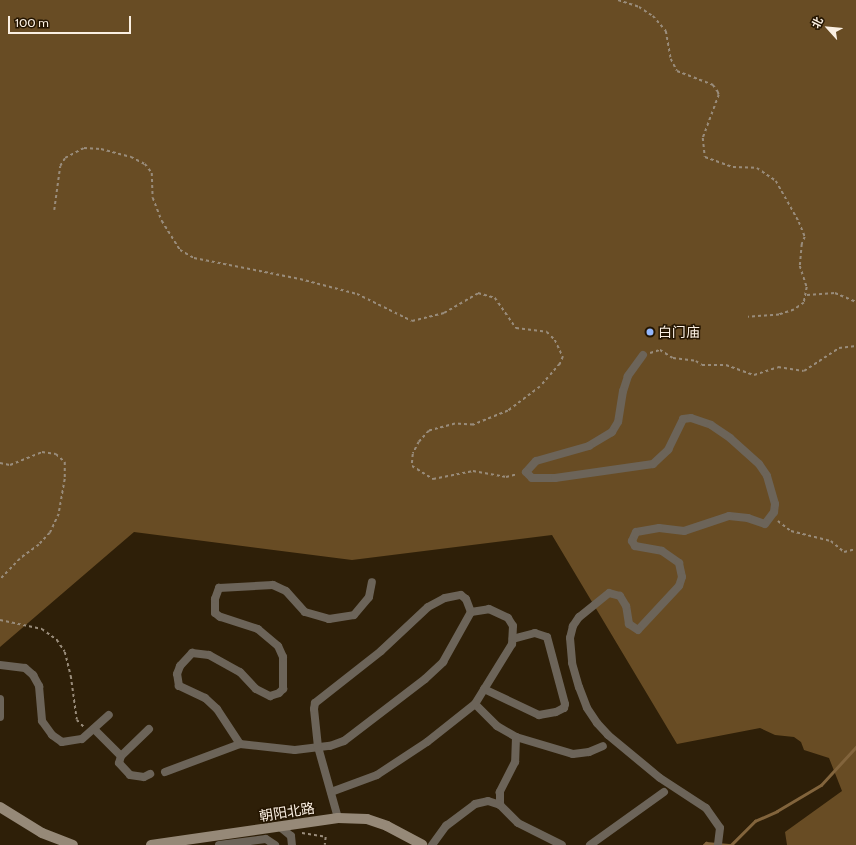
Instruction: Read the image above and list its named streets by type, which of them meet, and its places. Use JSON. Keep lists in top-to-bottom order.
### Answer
{
  "streets": {
    "main road": ["朝阳北路"]
  },
  "places": ["白门庙"],
  "scale_bar": "100 m",
  "north": "top left"
}
